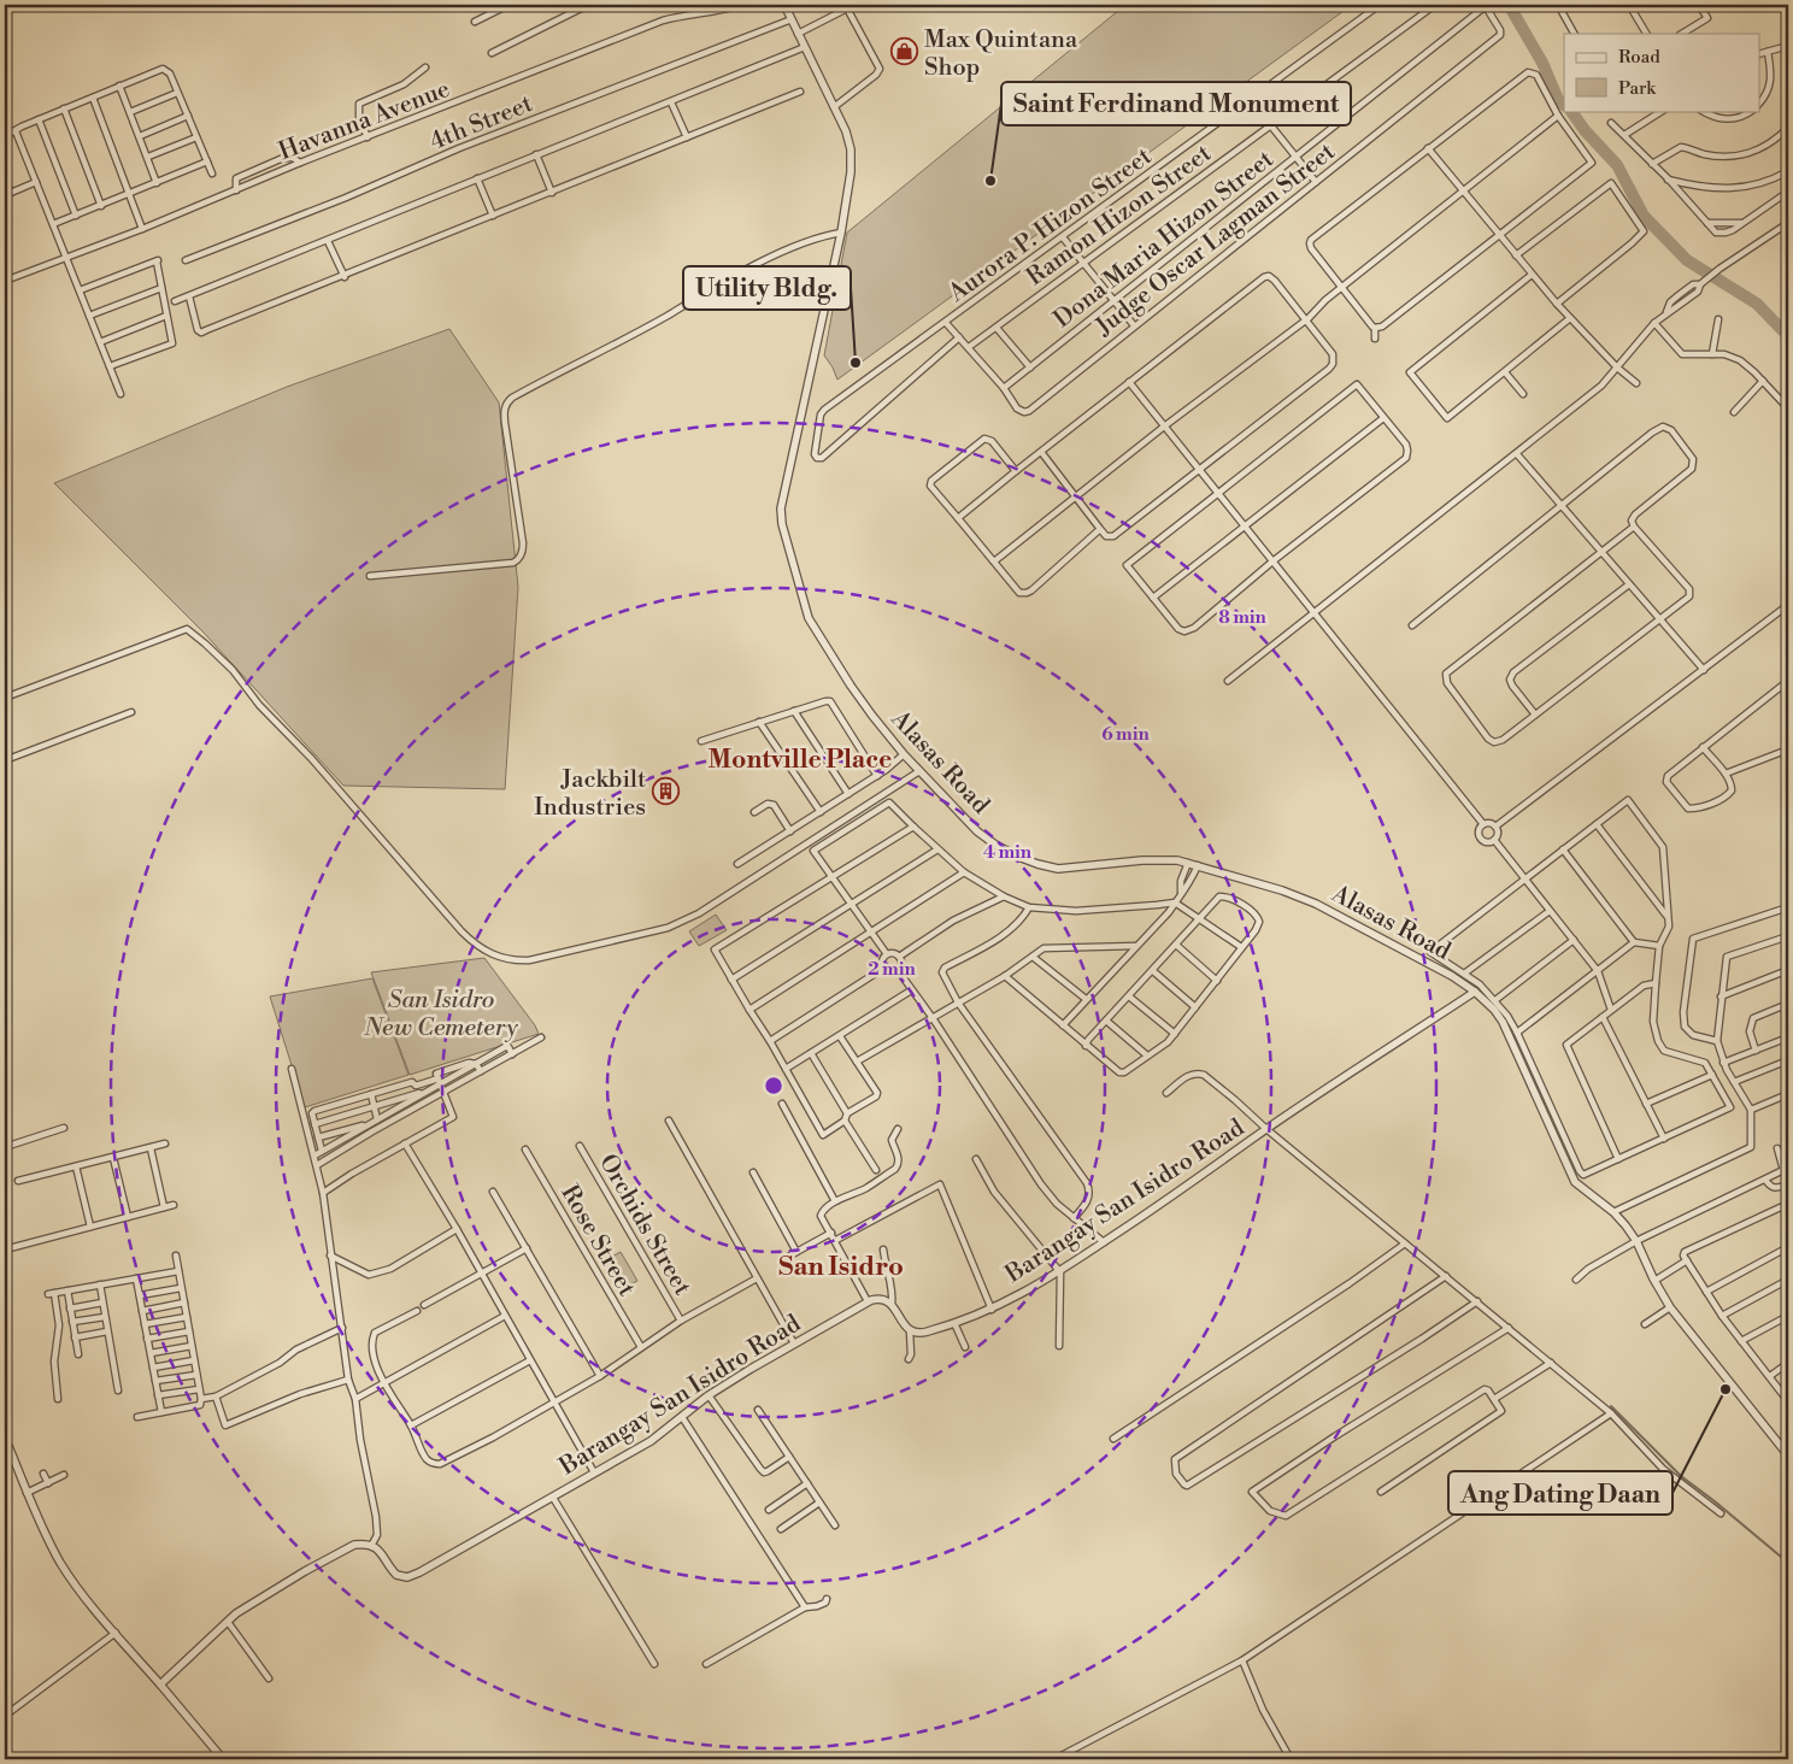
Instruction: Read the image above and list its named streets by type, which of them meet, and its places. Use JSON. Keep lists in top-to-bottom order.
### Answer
{
  "streets": {
    "street": [
      "Havanna Avenue",
      "4th Street",
      "Ramon Hizon Street",
      "Aurora P. Hizon Street",
      "Dona Maria Hizon Street",
      "Judge Oscar Lagman Street",
      "Alasas Road",
      "Barangay San Isidro Road",
      "Orchids Street",
      "Rose Street"
    ]
  },
  "crossings": [
    ["4th Street", "Alasas Road"],
    ["Dona Maria Hizon Street", "Judge Oscar Lagman Street"],
    ["Alasas Road", "Barangay San Isidro Road"]
  ],
  "districts": ["Montville Place", "San Isidro"],
  "parks": ["San Isidro New Cemetery"],
  "places": {
    "shop": ["Max Quintana Shop"],
    "other": ["Saint Ferdinand Monument", "Utility Bldg.", "Ang Dating Daan"],
    "building": ["Jackbilt Industries"]
  },
  "legend": ["Road", "Park"],
  "rings": [
    "8 min",
    "6 min",
    "4 min",
    "2 min"
  ]
}
